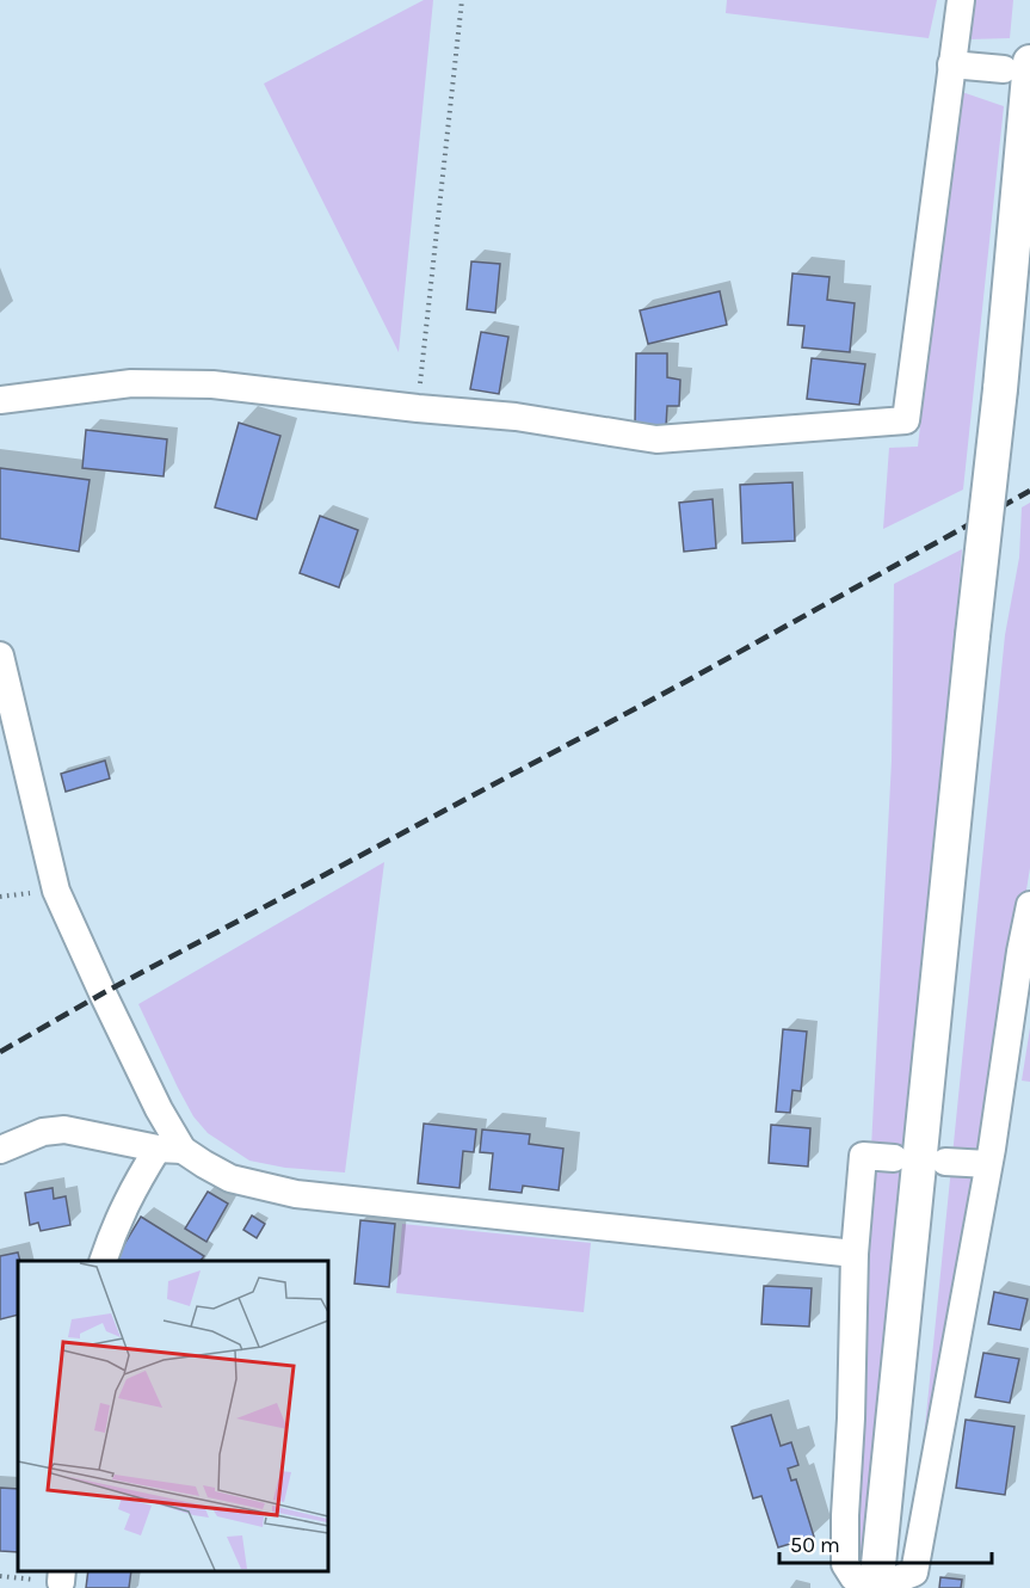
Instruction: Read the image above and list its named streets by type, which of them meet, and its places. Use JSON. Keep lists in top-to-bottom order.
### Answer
{
  "scale_bar": "50 m"
}
